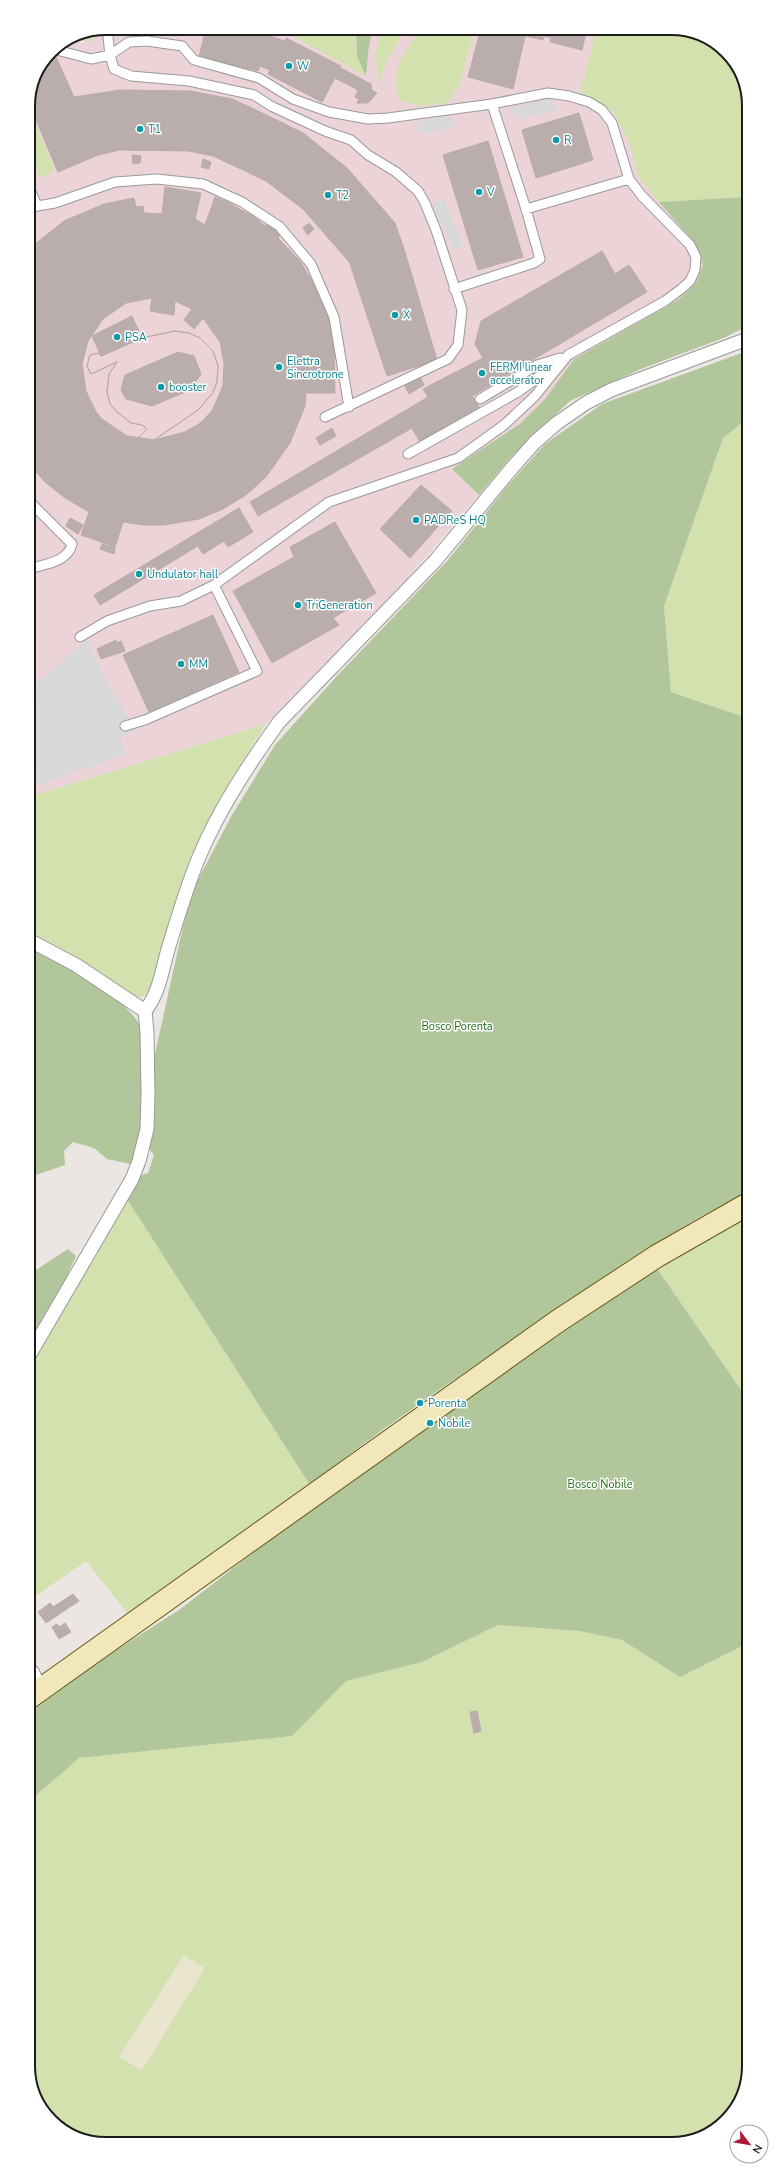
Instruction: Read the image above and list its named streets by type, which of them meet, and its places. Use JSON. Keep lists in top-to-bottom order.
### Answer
{
  "parks": ["Bosco Porenta", "Bosco Nobile"],
  "places": [
    "W",
    "T1",
    "R",
    "V",
    "T2",
    "X",
    "PSA",
    "Elettra Sincrotrone",
    "FERMI linear accelerator",
    "booster",
    "PADReS HQ",
    "Undulator hall",
    "TriGeneration",
    "MM",
    "Porenta",
    "Nobile"
  ],
  "north": "bottom right"
}
